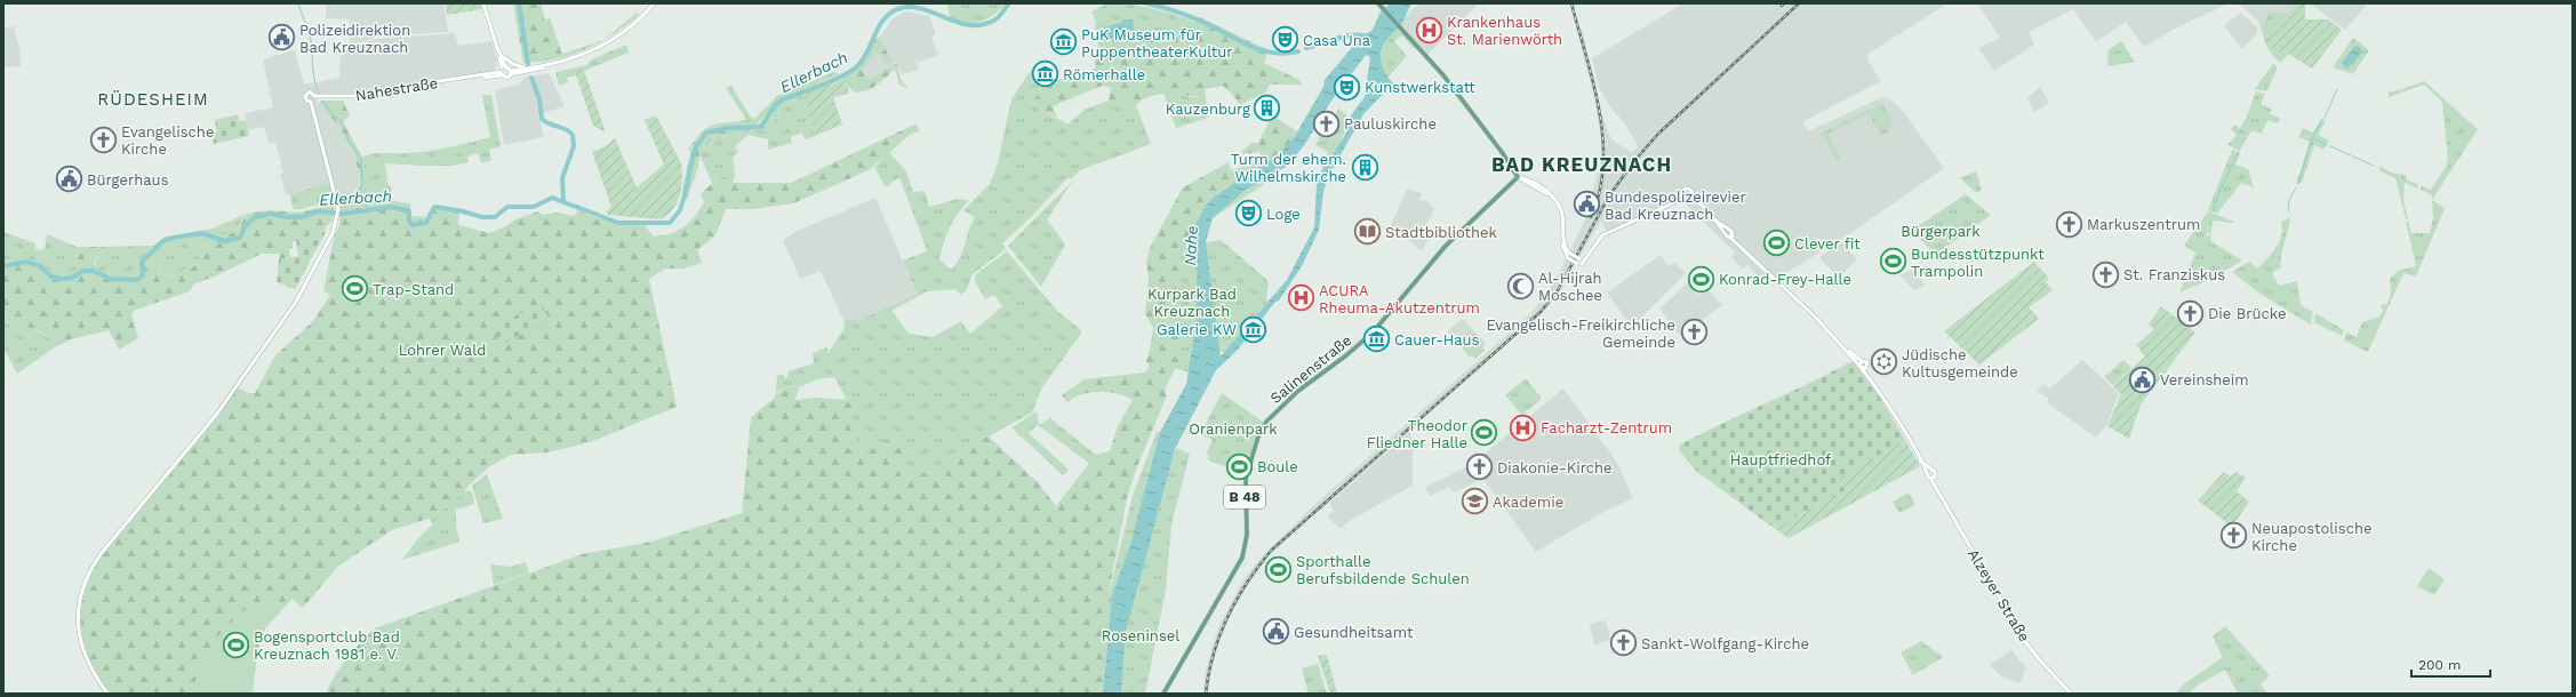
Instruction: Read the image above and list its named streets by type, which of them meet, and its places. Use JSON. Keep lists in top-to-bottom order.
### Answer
{
  "streets": {
    "main road": [
      "Nahestraße",
      "Salinenstraße",
      "B 48",
      "Alzeyer Straße"
    ]
  },
  "districts": ["RÜDESHEIM", "BAD KREUZNACH"],
  "water": ["Ellerbach", "Nahe"],
  "parks": [
    "Bürgerpark",
    "Kurpark Bad Kreuznach",
    "Lohrer Wald",
    "Oranienpark",
    "Hauptfriedhof",
    "Roseninsel"
  ],
  "places": {
    "hospital": ["Krankenhaus St. Marienwörth", "ACURA Rheuma-Akutzentrum", "Facharzt-Zentrum"],
    "public building": [
      "Polizeidirektion Bad Kreuznach",
      "Bürgerhaus",
      "Bundespolizeirevier Bad Kreuznach",
      "Vereinsheim",
      "Gesundheitsamt"
    ],
    "theatre": ["Casa Una", "Kunstwerkstatt", "Loge"],
    "museum": [
      "PuK Museum für PuppentheaterKultur",
      "Römerhalle",
      "Galerie KW",
      "Cauer-Haus"
    ],
    "building": ["Kauzenburg", "Turm der ehem. Wilhelmskirche"],
    "church": [
      "Pauluskirche",
      "Evangelische Kirche",
      "Markuszentrum",
      "St. Franziskus",
      "Die Brücke",
      "Evangelisch-Freikirchliche Gemeinde",
      "Diakonie-Kirche",
      "Neuapostolische Kirche",
      "Sankt-Wolfgang-Kirche"
    ],
    "library": ["Stadtbibliothek"],
    "sports": [
      "Clever fit",
      "Bundesstützpunkt Trampolin",
      "Konrad-Frey-Halle",
      "Trap-Stand",
      "Theodor Fliedner Halle",
      "Boule",
      "Sporthalle Berufsbildende Schulen",
      "Bogensportclub Bad Kreuznach 1981 e. V."
    ],
    "mosque": ["Al-Hijrah Moschee"],
    "synagogue": ["Jüdische Kultusgemeinde"],
    "school or university": ["Akademie"]
  },
  "scale_bar": "200 m"
}
